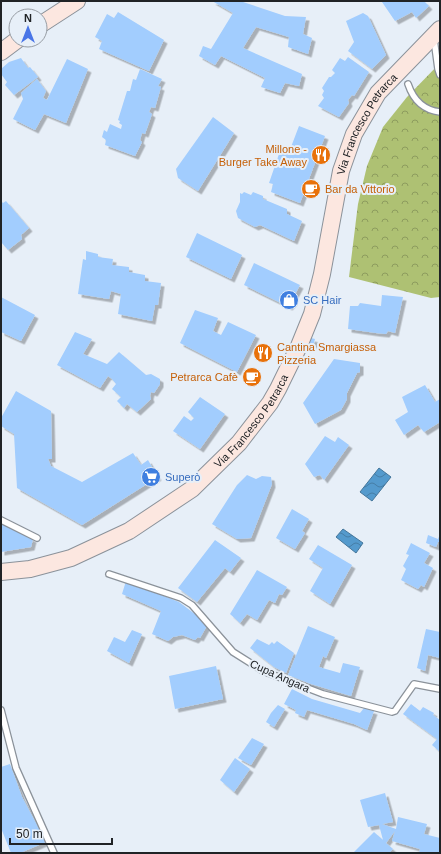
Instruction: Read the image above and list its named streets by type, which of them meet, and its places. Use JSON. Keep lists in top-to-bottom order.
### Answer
{
  "streets": {
    "street": ["Via Francesco Petrarca"],
    "lane": ["Cupa Angara"]
  },
  "places": {
    "restaurant": ["Millone - Burger Take Away", "Cantina Smargiassa Pizzeria"],
    "cafe": ["Bar da Vittorio", "Petrarca Cafè"],
    "shop": ["SC Hair"],
    "supermarket": ["Superò"]
  },
  "scale_bar": "50 m",
  "north": "top"
}
